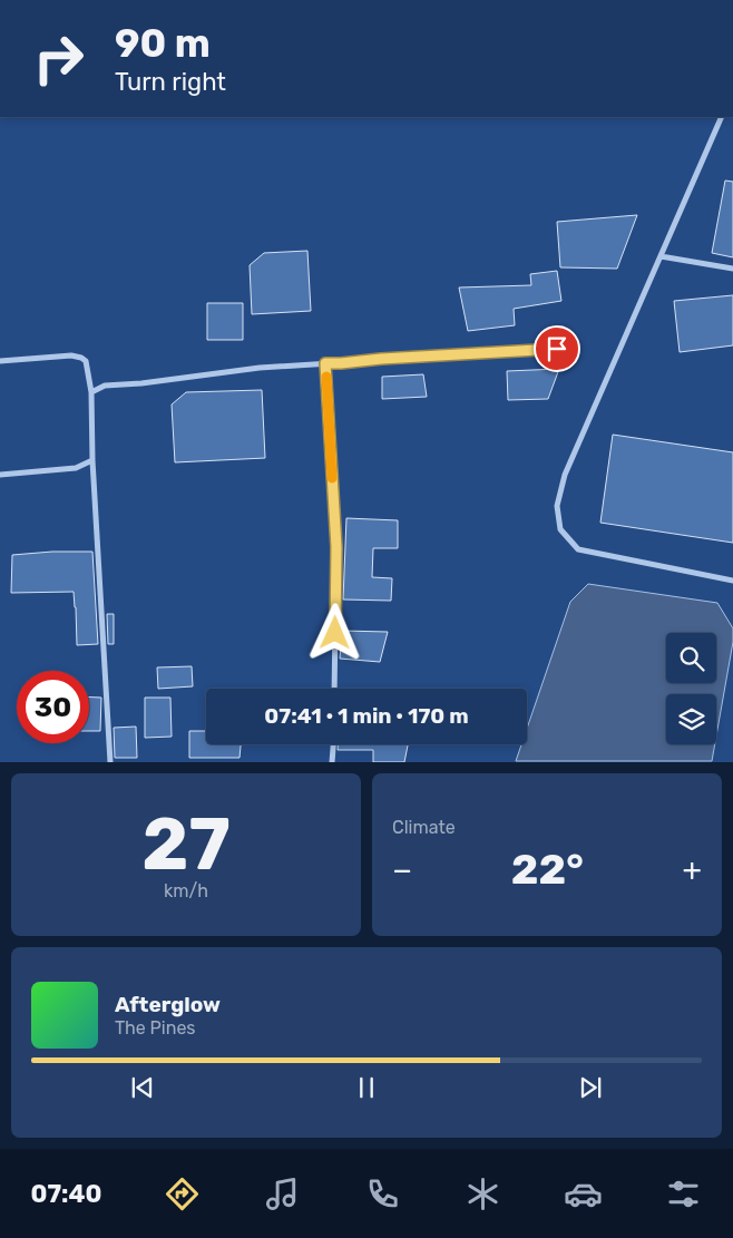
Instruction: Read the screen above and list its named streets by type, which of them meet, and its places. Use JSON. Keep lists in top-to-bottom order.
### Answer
{
  "page": {
    "turn": ["90 m", "Turn right"],
    "limit": "30",
    "trip": "07:41 · 1 min · 170 m",
    "tile": [
      ["27", "km/h"],
      "Climate"
    ],
    "heat": ["−", "22°", "+"],
    "song": ["Afterglow", "The Pines"],
    "tabs": "07:40"
  }
}
